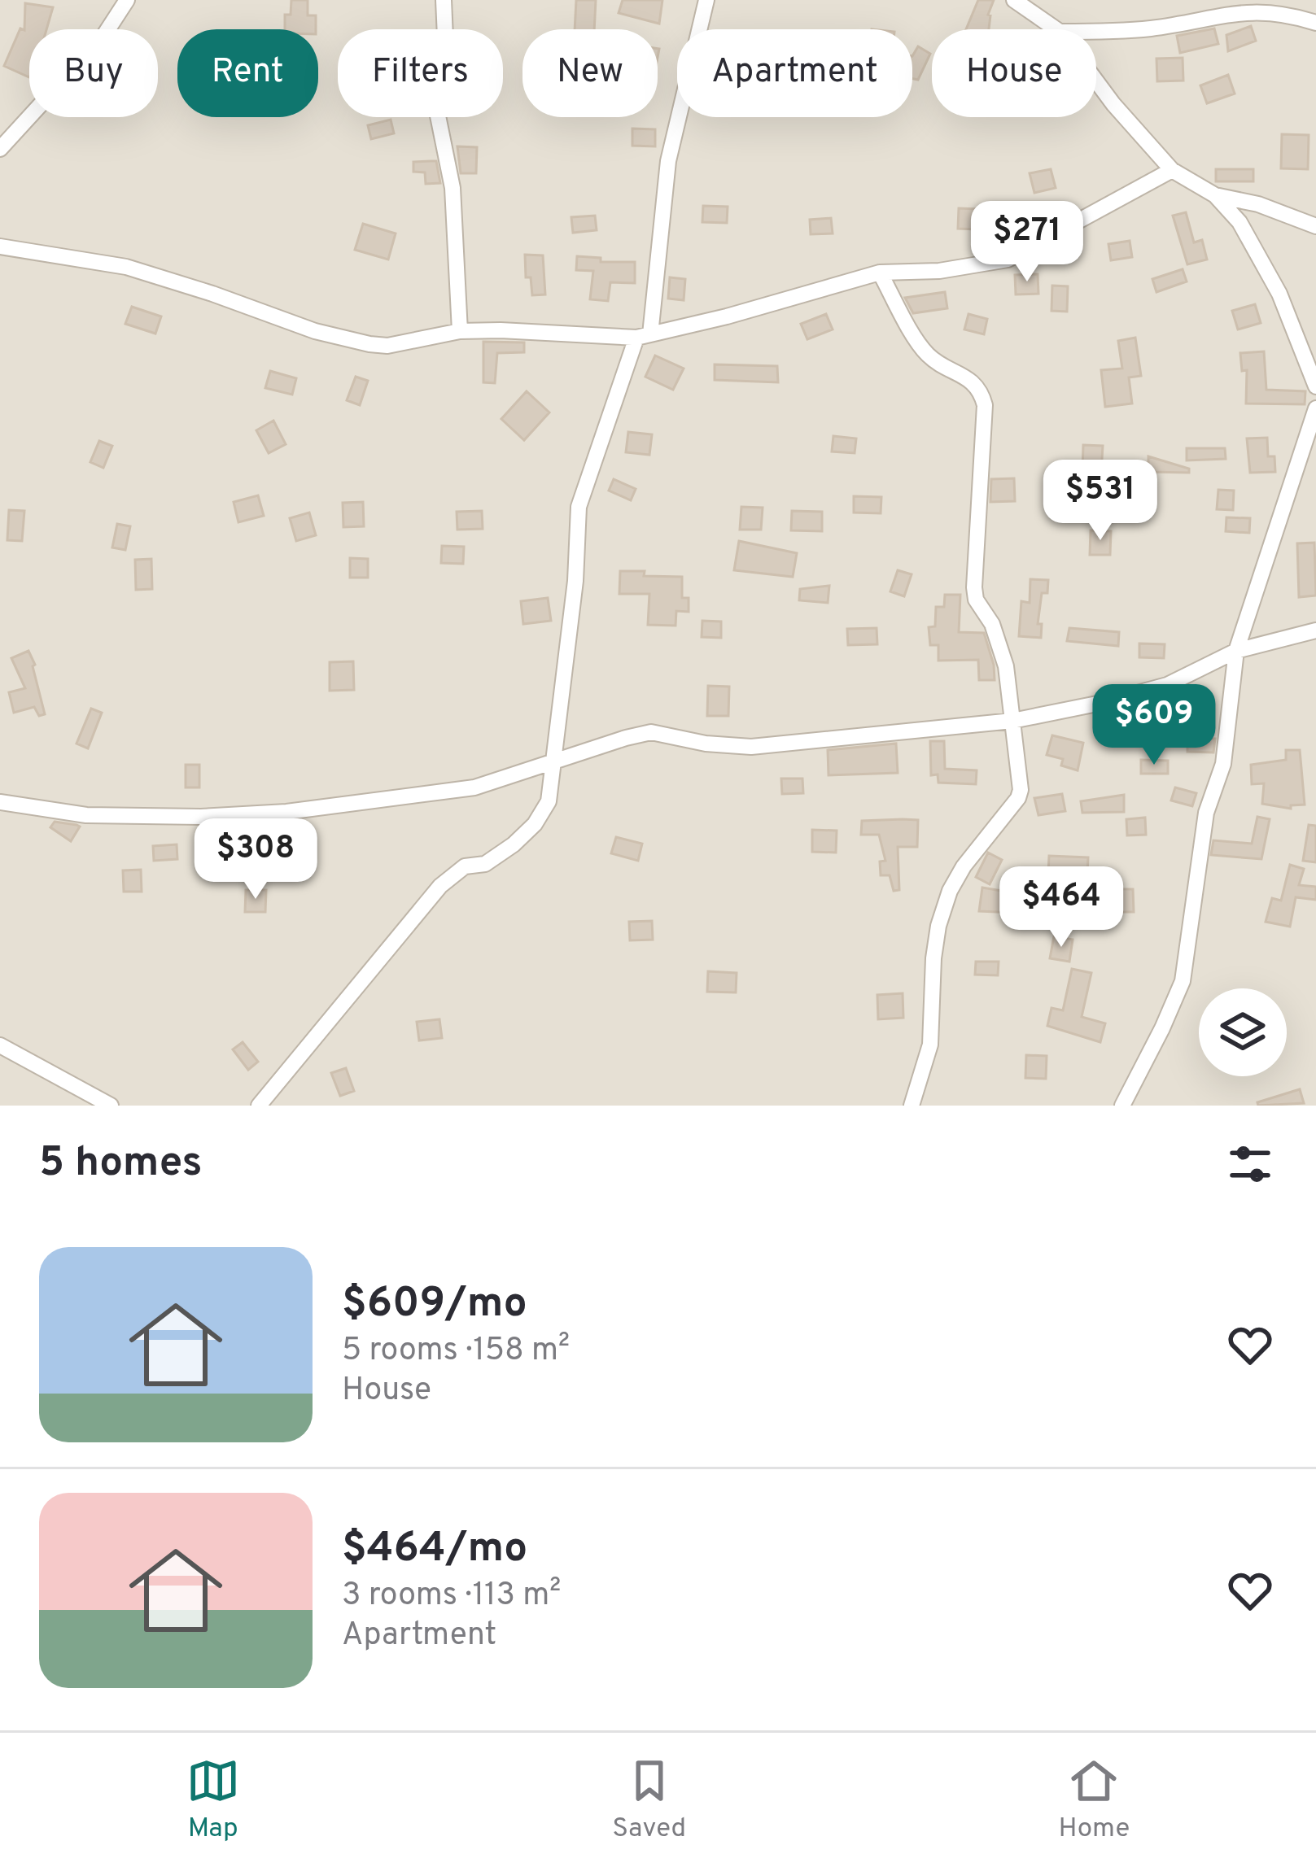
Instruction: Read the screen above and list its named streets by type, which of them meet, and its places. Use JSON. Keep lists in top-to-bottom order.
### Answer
{
  "page": {
    "chip": [
      "Buy",
      "Rent",
      "Filters",
      "New",
      "Apartment",
      "House"
    ],
    "price": [
      "$271",
      "$531",
      "$609",
      "$308",
      "$464"
    ],
    "heading": "5 homes",
    "list": [
      {
        "name": "$609/mo",
        "note": "5 rooms · 158 m² · House"
      },
      {
        "name": "$464/mo",
        "note": "3 rooms · 113 m² · Apartment"
      }
    ],
    "tabs": ["Map", "Saved", "Home"]
  }
}
